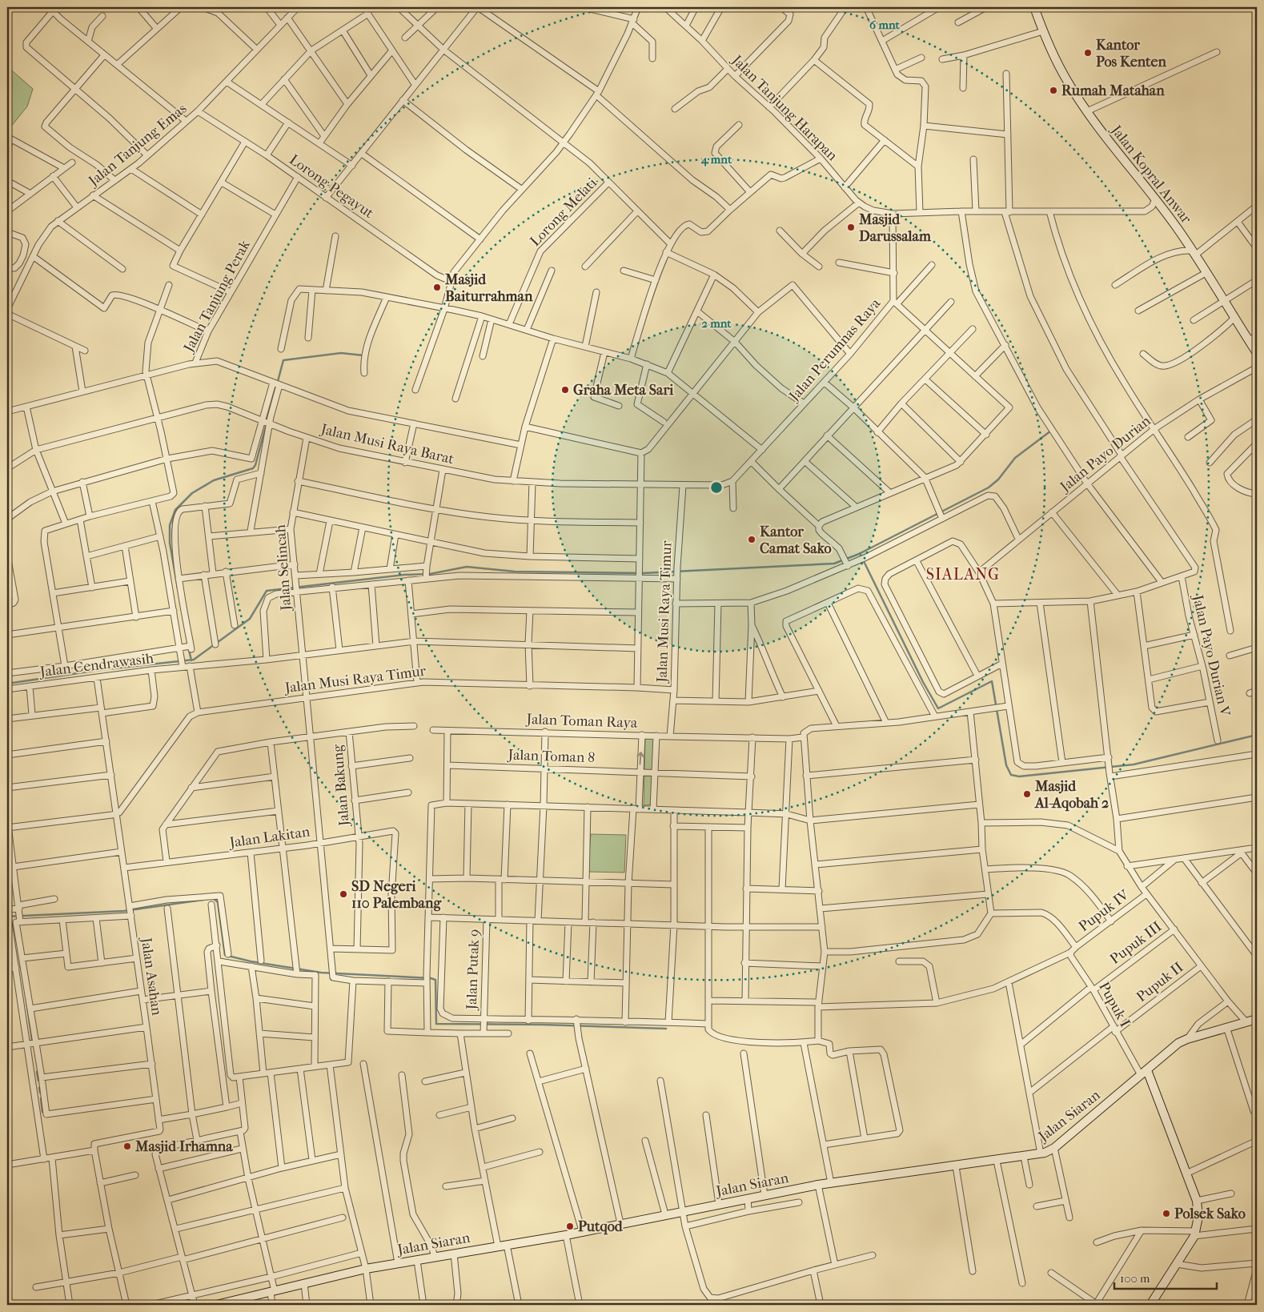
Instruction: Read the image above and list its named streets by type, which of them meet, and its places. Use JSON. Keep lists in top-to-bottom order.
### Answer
{
  "streets": {
    "street": [
      "Jalan Tanjung Harapan",
      "Jalan Tanjung Emas",
      "Jalan Kopral Anwar",
      "Lorong Pegayut",
      "Lorong Melati",
      "Jalan Tanjung Perak",
      "Jalan Perumnas Raya",
      "Jalan Musi Raya Barat",
      "Jalan Payo Durian",
      "Jalan Selincah",
      "Jalan Musi Raya Timur",
      "Jalan Payo Durian V",
      "Jalan Cendrawasih",
      "Jalan Toman Raya",
      "Jalan Toman 8",
      "Jalan Bakung",
      "Jalan Lakitan",
      "Pupuk IV",
      "Pupuk III",
      "Jalan Putak 9",
      "Jalan Asahan",
      "Pupuk II",
      "Pupuk I",
      "Jalan Siaran"
    ]
  },
  "crossings": [
    ["Jalan Tanjung Harapan", "Jalan Perumnas Raya"],
    ["Jalan Tanjung Emas", "Lorong Pegayut"],
    ["Lorong Pegayut", "Jalan Tanjung Perak"],
    ["Jalan Musi Raya Barat", "Jalan Selincah"],
    ["Jalan Musi Raya Barat", "Jalan Musi Raya Timur"],
    ["Jalan Selincah", "Jalan Musi Raya Timur"],
    ["Jalan Selincah", "Jalan Cendrawasih"],
    ["Jalan Selincah", "Jalan Lakitan"],
    ["Jalan Musi Raya Timur", "Jalan Lakitan"],
    ["Jalan Cendrawasih", "Jalan Asahan"],
    ["Jalan Lakitan", "Jalan Asahan"],
    ["Pupuk III", "Pupuk I"],
    ["Pupuk II", "Pupuk I"],
    ["Pupuk I", "Jalan Siaran"]
  ],
  "districts": ["SIALANG"],
  "places": [
    "Kantor Pos Kenten",
    "Rumah Matahan",
    "Masjid Darussalam",
    "Masjid Baiturrahman",
    "Graha Meta Sari",
    "Kantor Camat Sako",
    "Masjid Al-Aqobah 2",
    "SD Negeri 110 Palembang",
    "Masjid Irhamna",
    "Polsek Sako",
    "Putqod"
  ],
  "scale_bar": "100 m",
  "rings": ["6 mnt", "4 mnt", "2 mnt"]
}
